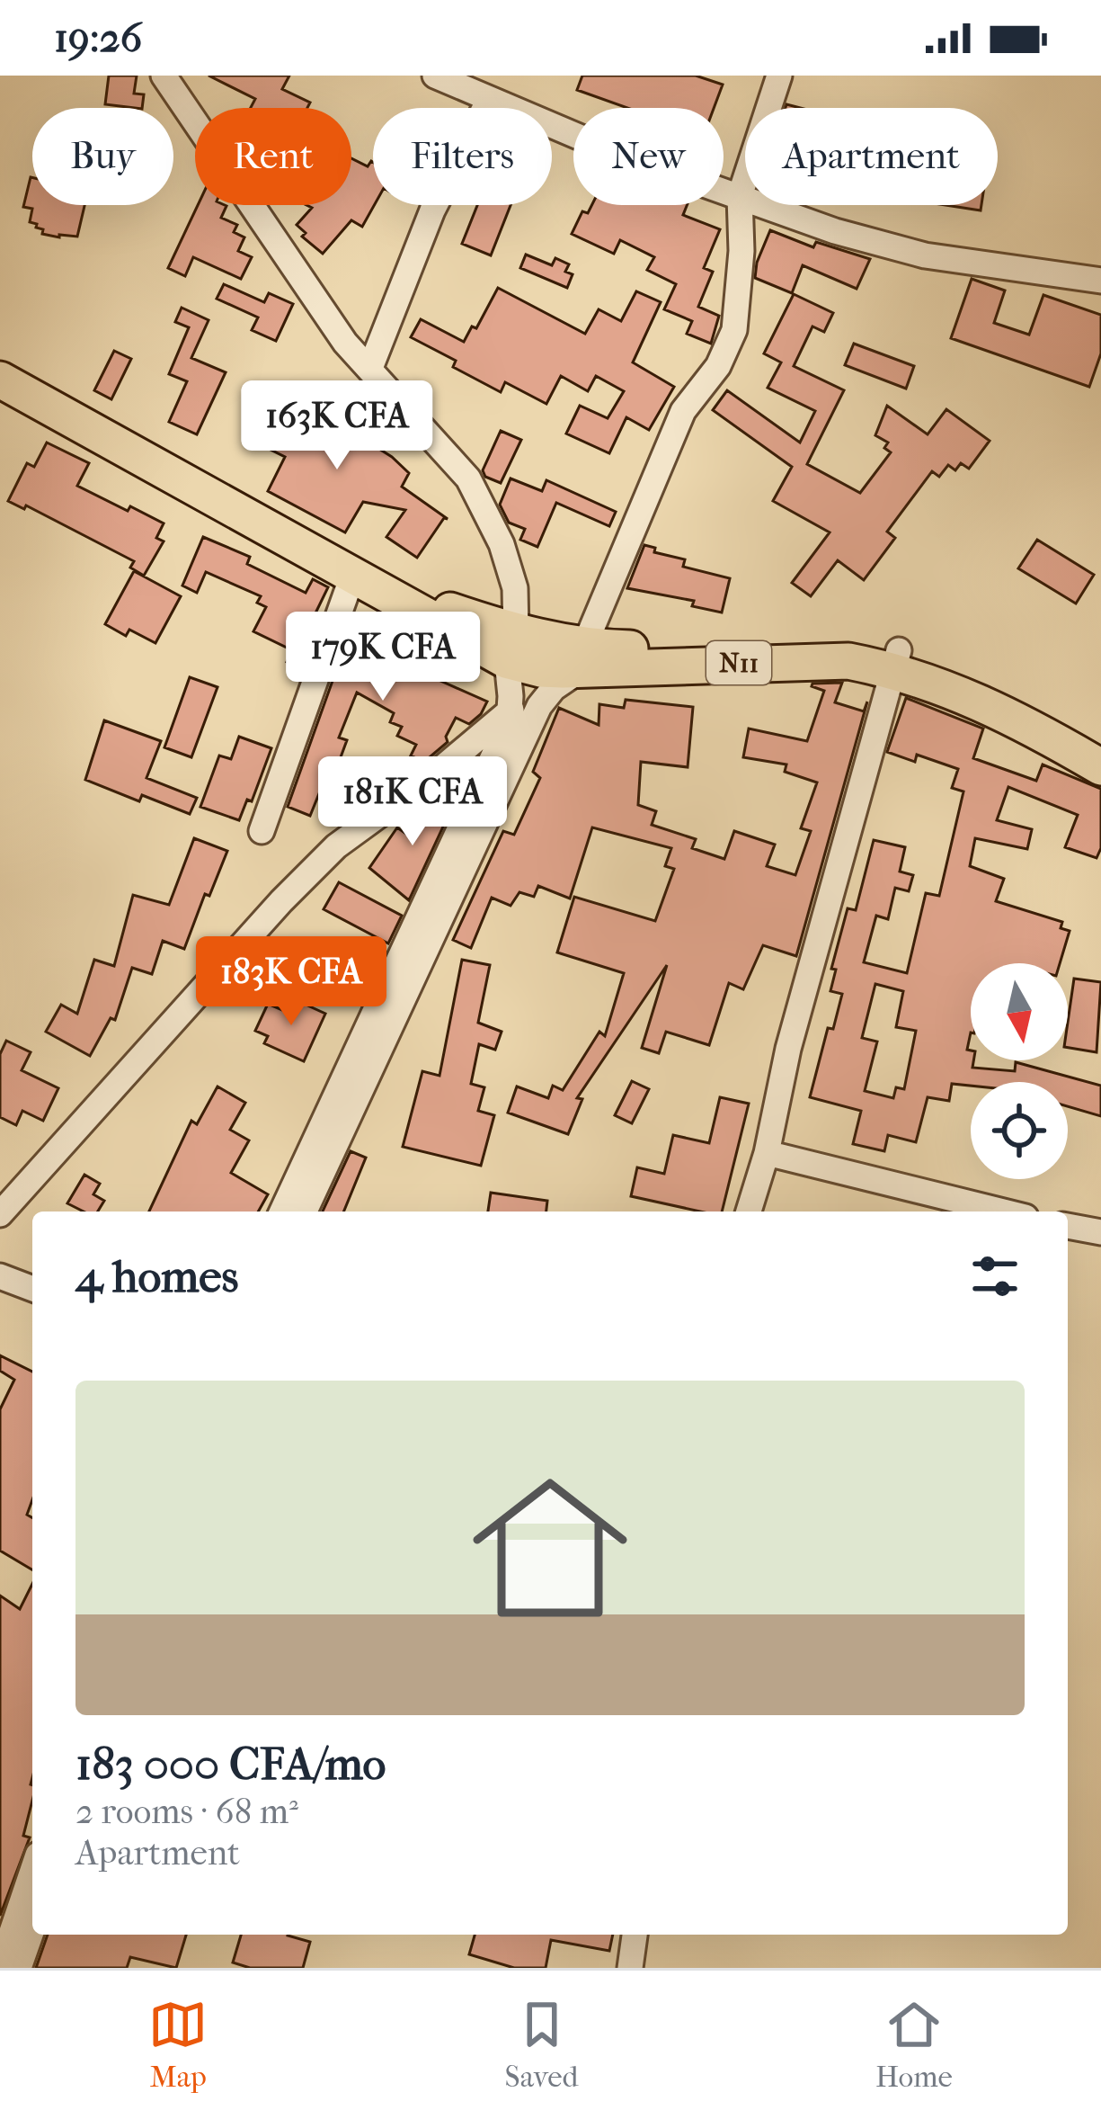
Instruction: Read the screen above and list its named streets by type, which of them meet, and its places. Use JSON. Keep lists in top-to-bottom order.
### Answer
{
  "streets": {
    "highway": ["N11"]
  },
  "north": "bottom",
  "page": {
    "status": "19:26",
    "chip": [
      "Buy",
      "Rent",
      "Filters",
      "New",
      "Apartment"
    ],
    "price": [
      "163K CFA",
      "179K CFA",
      "181K CFA",
      "183K CFA"
    ],
    "heading": "4 homes",
    "list": [
      {
        "name": "183 000 CFA/mo",
        "note": "2 rooms · 68 m² · Apartment"
      }
    ],
    "tabs": ["Map", "Saved", "Home"]
  }
}
